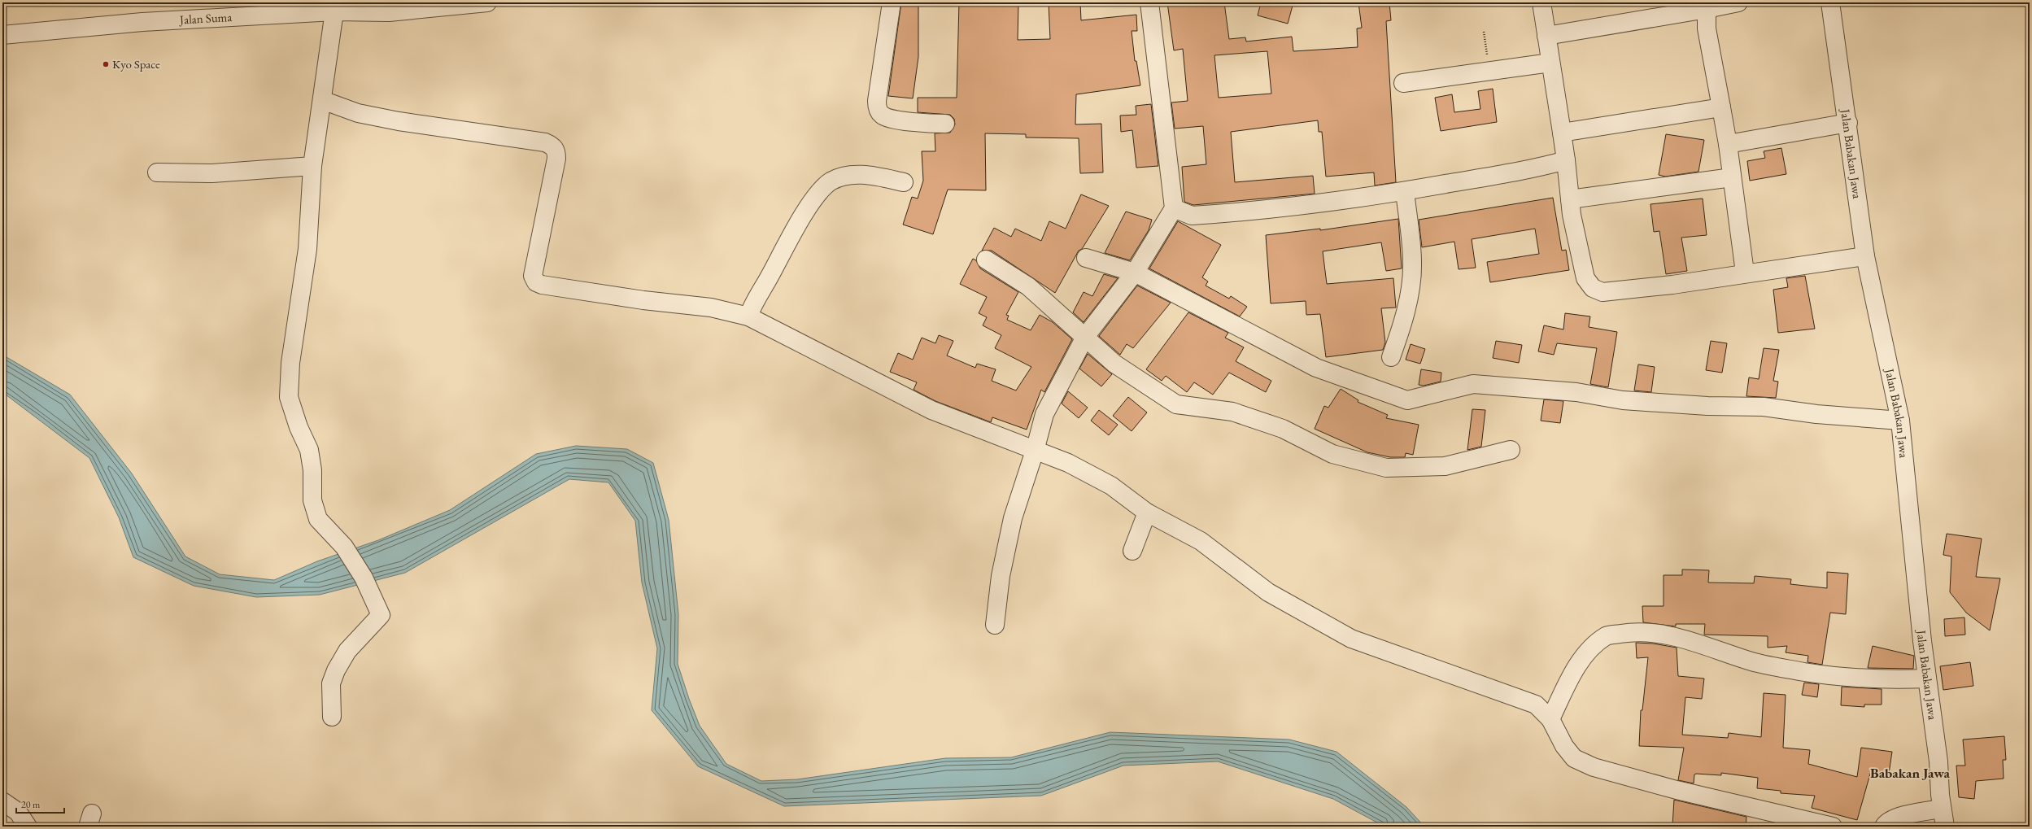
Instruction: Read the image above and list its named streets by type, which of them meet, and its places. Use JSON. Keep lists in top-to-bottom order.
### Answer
{
  "streets": {
    "street": ["Jalan Suma", "Jalan Babakan Jawa"]
  },
  "districts": ["Babakan Jawa"],
  "places": ["Kyo Space"],
  "scale_bar": "20 m"
}
